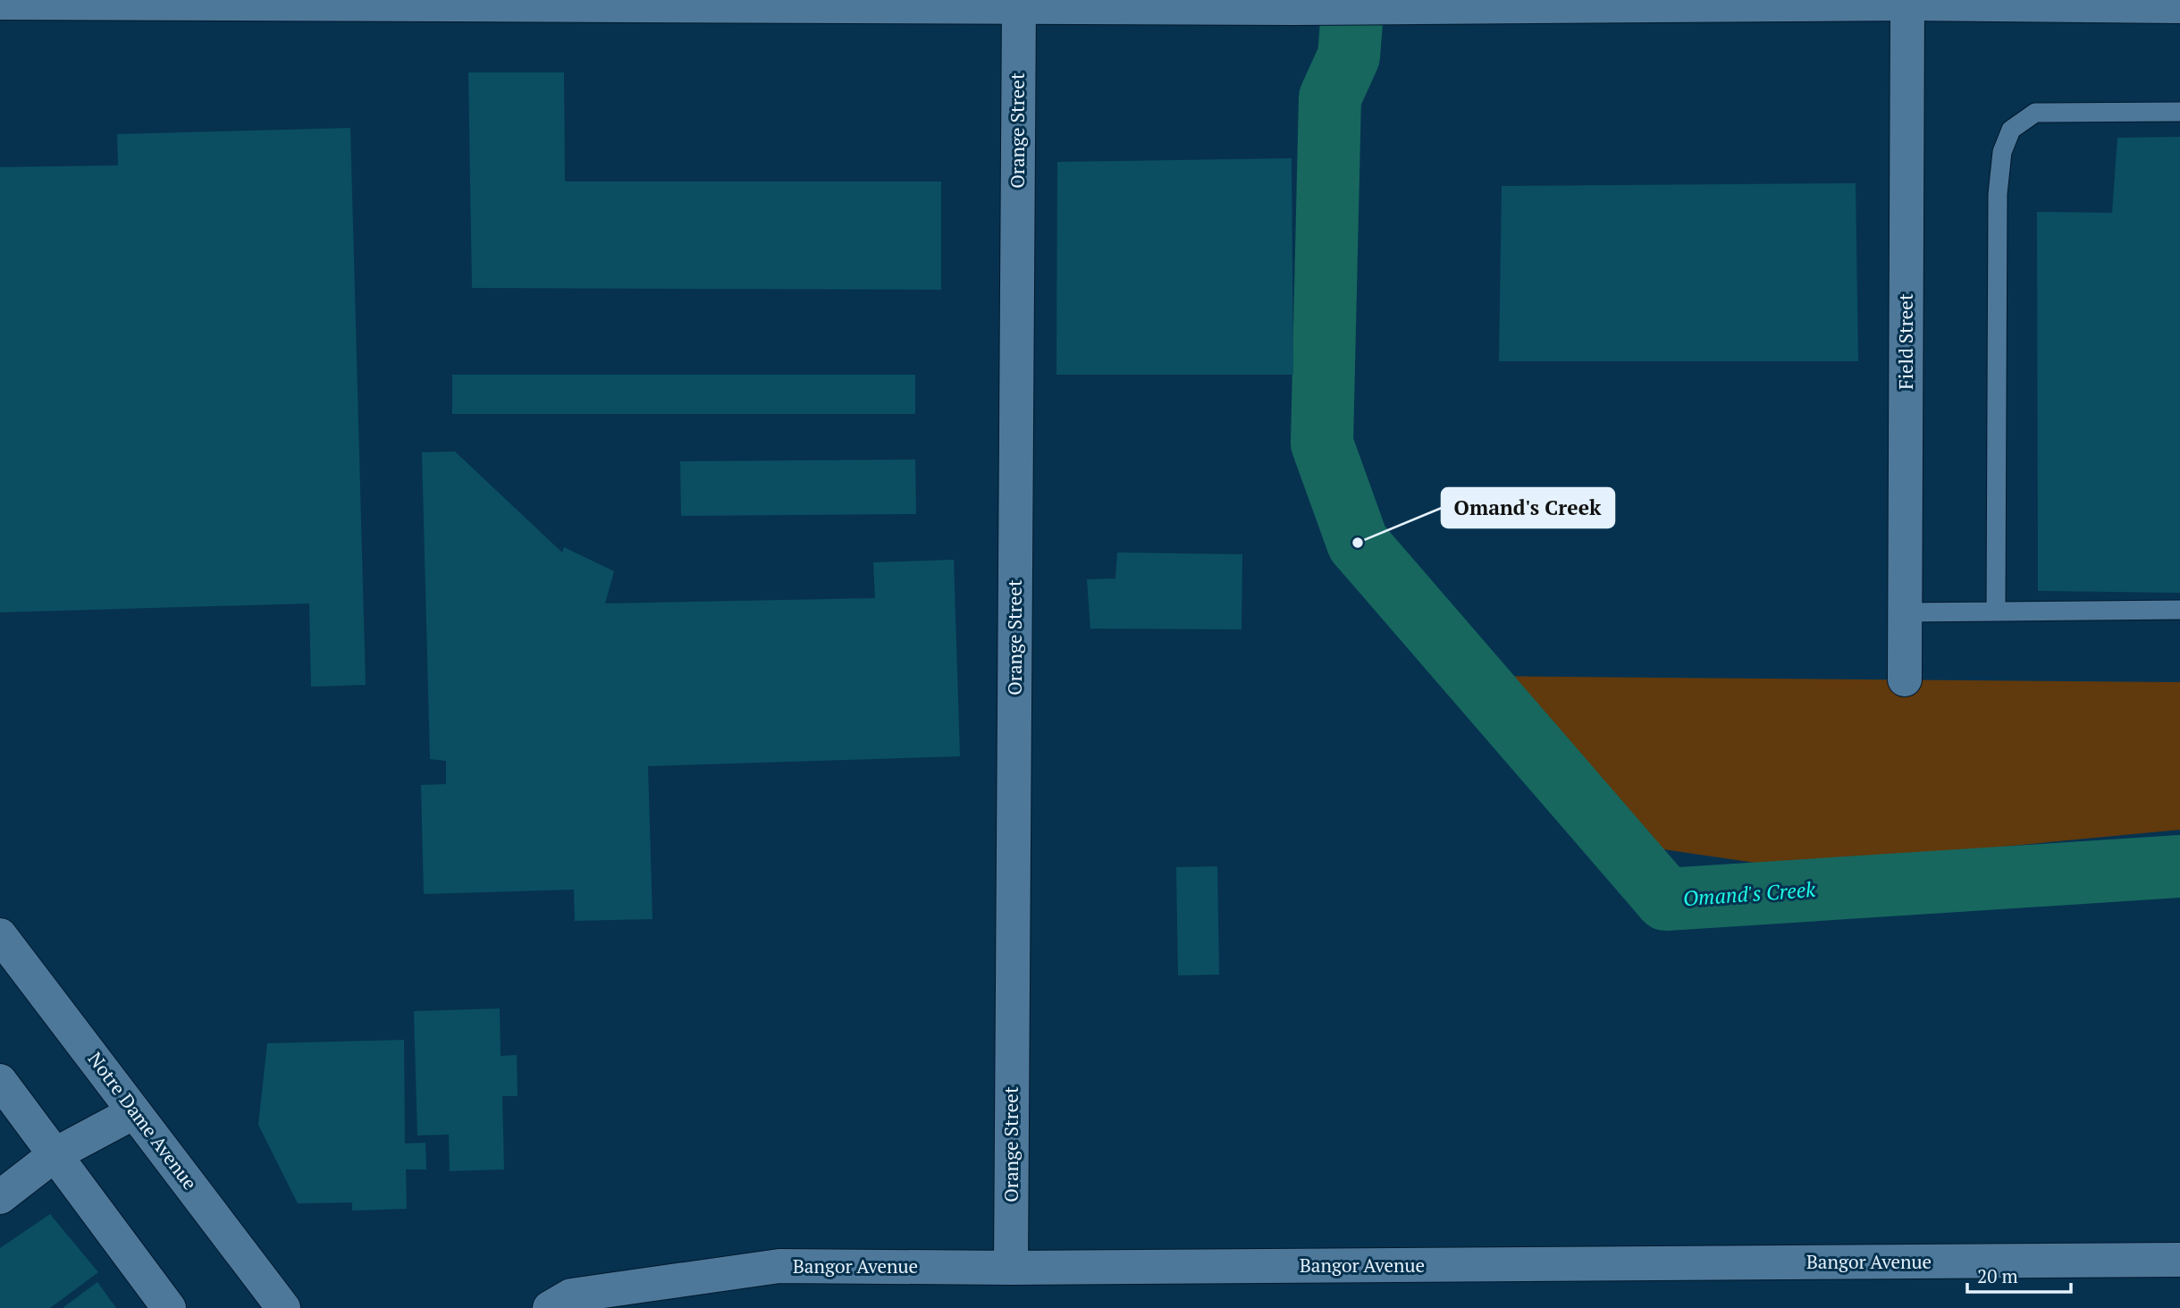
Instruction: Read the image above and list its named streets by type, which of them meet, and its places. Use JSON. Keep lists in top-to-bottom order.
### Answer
{
  "streets": {
    "street": [
      "Orange Street",
      "Field Street",
      "Notre Dame Avenue",
      "Bangor Avenue"
    ]
  },
  "crossings": [
    ["Orange Street", "Bangor Avenue"]
  ],
  "water": ["Omand's Creek"],
  "places": ["Omand's Creek"],
  "scale_bar": "20 m"
}
